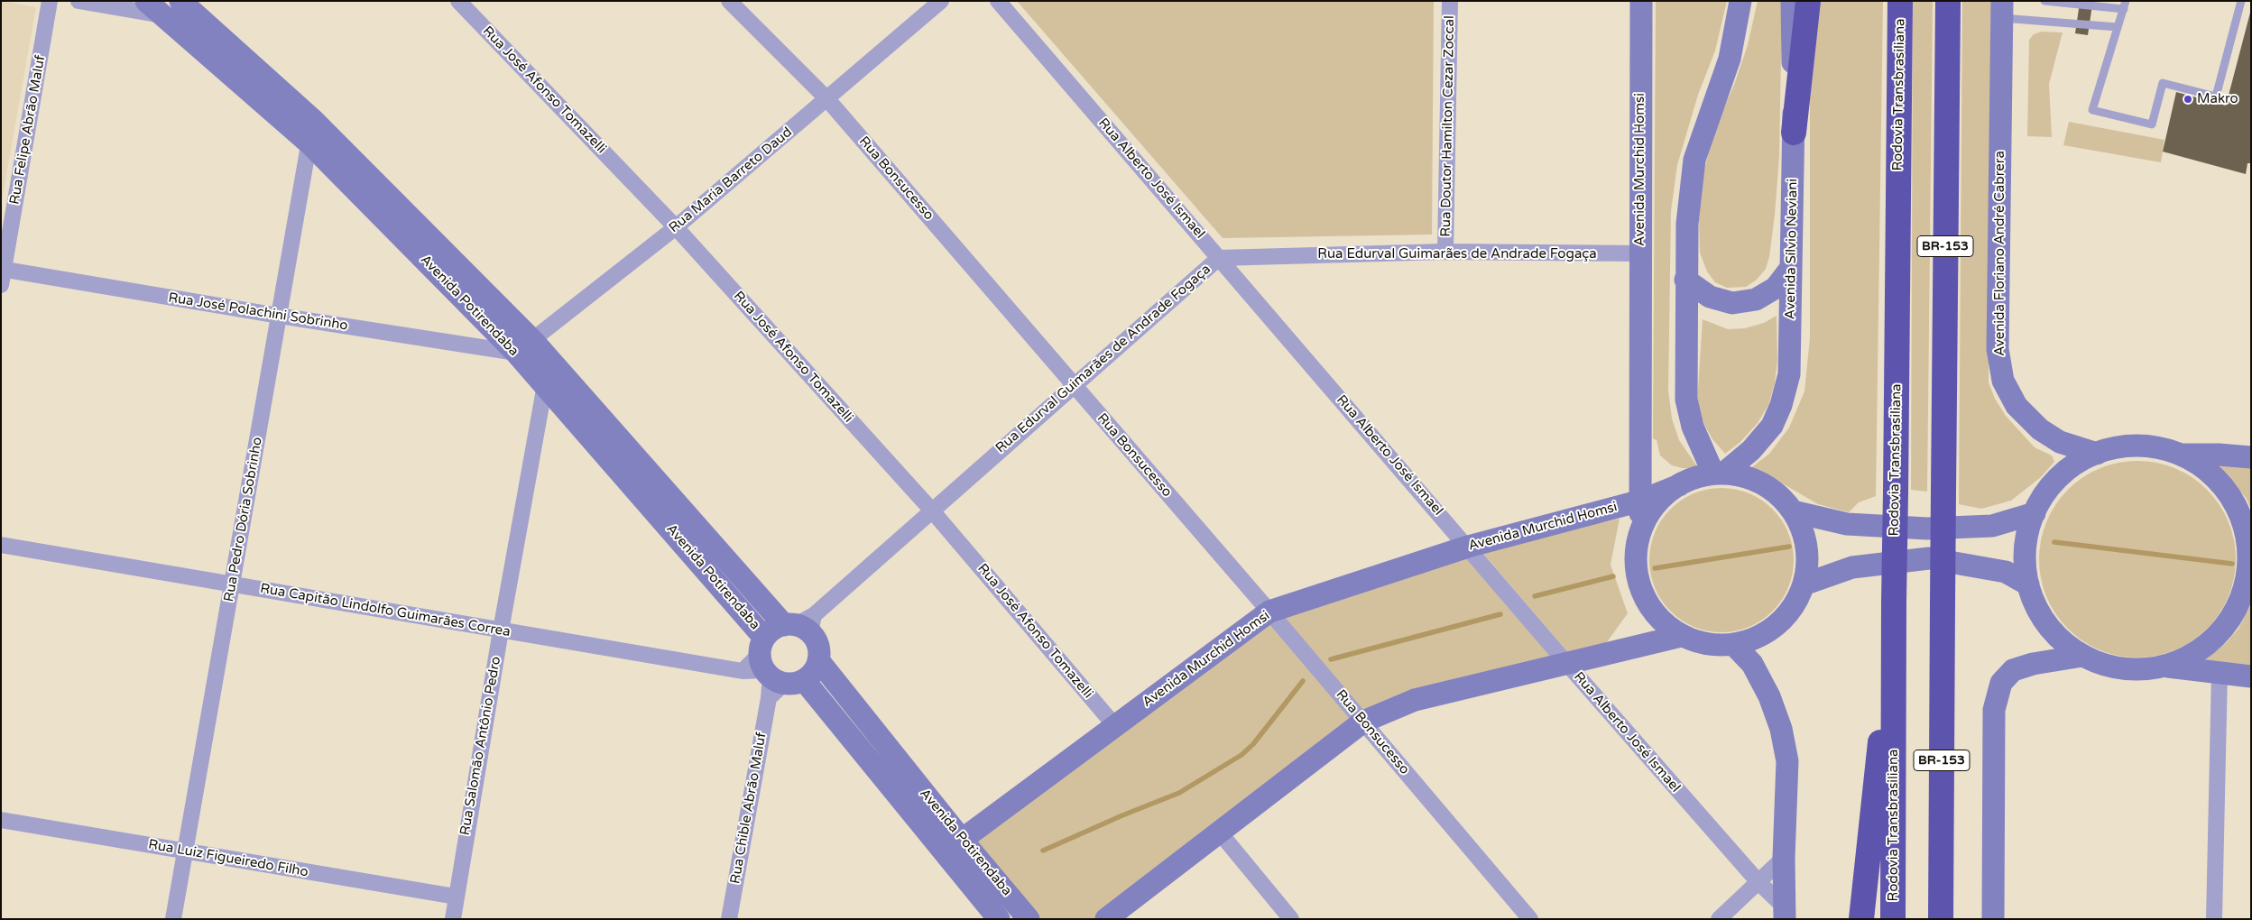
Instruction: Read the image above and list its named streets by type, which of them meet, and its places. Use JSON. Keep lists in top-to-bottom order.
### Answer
{
  "streets": {
    "highway": ["Rodovia Transbrasiliana", "BR-153"],
    "main road": [
      "Avenida Murchid Homsi",
      "Avenida Sílvio Neviani",
      "Avenida Floriano André Cabrera",
      "Avenida Potirendaba"
    ],
    "street": [
      "Rua José Afonso Tomazelli",
      "Rua Doutor Hamilton Cezar Zoccal",
      "Rua Felipe Abrão Maluf",
      "Rua Bonsucesso",
      "Rua Alberto José Ismael",
      "Rua Maria Barreto Daud",
      "Rua Edurval Guimarães de Andrade Fogaça",
      "Rua José Polachini Sobrinho",
      "Rua Pedro Dória Sobrinho",
      "Rua Capitão Lindolfo Guimarães Correa",
      "Rua Salomão Antônio Pedro",
      "Rua Chible Abrão Maluf",
      "Rua Luiz Figueiredo Filho"
    ]
  },
  "crossings": [
    ["Rua José Afonso Tomazelli", "Avenida Murchid Homsi"],
    ["Rua José Afonso Tomazelli", "Rua Maria Barreto Daud"],
    ["Rua José Afonso Tomazelli", "Rua Edurval Guimarães de Andrade Fogaça"],
    ["Rua Doutor Hamilton Cezar Zoccal", "Rua Edurval Guimarães de Andrade Fogaça"],
    ["Rua Felipe Abrão Maluf", "Rua José Polachini Sobrinho"],
    ["Avenida Murchid Homsi", "Rua Bonsucesso"],
    ["Avenida Murchid Homsi", "Rua Alberto José Ismael"],
    ["Avenida Murchid Homsi", "Rua Edurval Guimarães de Andrade Fogaça"],
    ["Avenida Murchid Homsi", "Avenida Potirendaba"],
    ["Rua Bonsucesso", "Rua Maria Barreto Daud"],
    ["Rua Bonsucesso", "Rua Edurval Guimarães de Andrade Fogaça"],
    ["Rua Alberto José Ismael", "Rua Edurval Guimarães de Andrade Fogaça"],
    ["Rua Maria Barreto Daud", "Avenida Potirendaba"],
    ["Rua Maria Barreto Daud", "Rua José Polachini Sobrinho"],
    ["Rua Edurval Guimarães de Andrade Fogaça", "Avenida Potirendaba"],
    ["Avenida Potirendaba", "Rua José Polachini Sobrinho"],
    ["Avenida Potirendaba", "Rua Pedro Dória Sobrinho"],
    ["Avenida Potirendaba", "Rua Capitão Lindolfo Guimarães Correa"],
    ["Avenida Potirendaba", "Rua Salomão Antônio Pedro"],
    ["Avenida Potirendaba", "Rua Chible Abrão Maluf"],
    ["Rua José Polachini Sobrinho", "Rua Pedro Dória Sobrinho"],
    ["Rua Pedro Dória Sobrinho", "Rua Capitão Lindolfo Guimarães Correa"],
    ["Rua Pedro Dória Sobrinho", "Rua Luiz Figueiredo Filho"],
    ["Rua Capitão Lindolfo Guimarães Correa", "Rua Salomão Antônio Pedro"],
    ["Rua Capitão Lindolfo Guimarães Correa", "Rua Chible Abrão Maluf"],
    ["Rua Salomão Antônio Pedro", "Rua Luiz Figueiredo Filho"]
  ],
  "places": ["Makro"]
}
